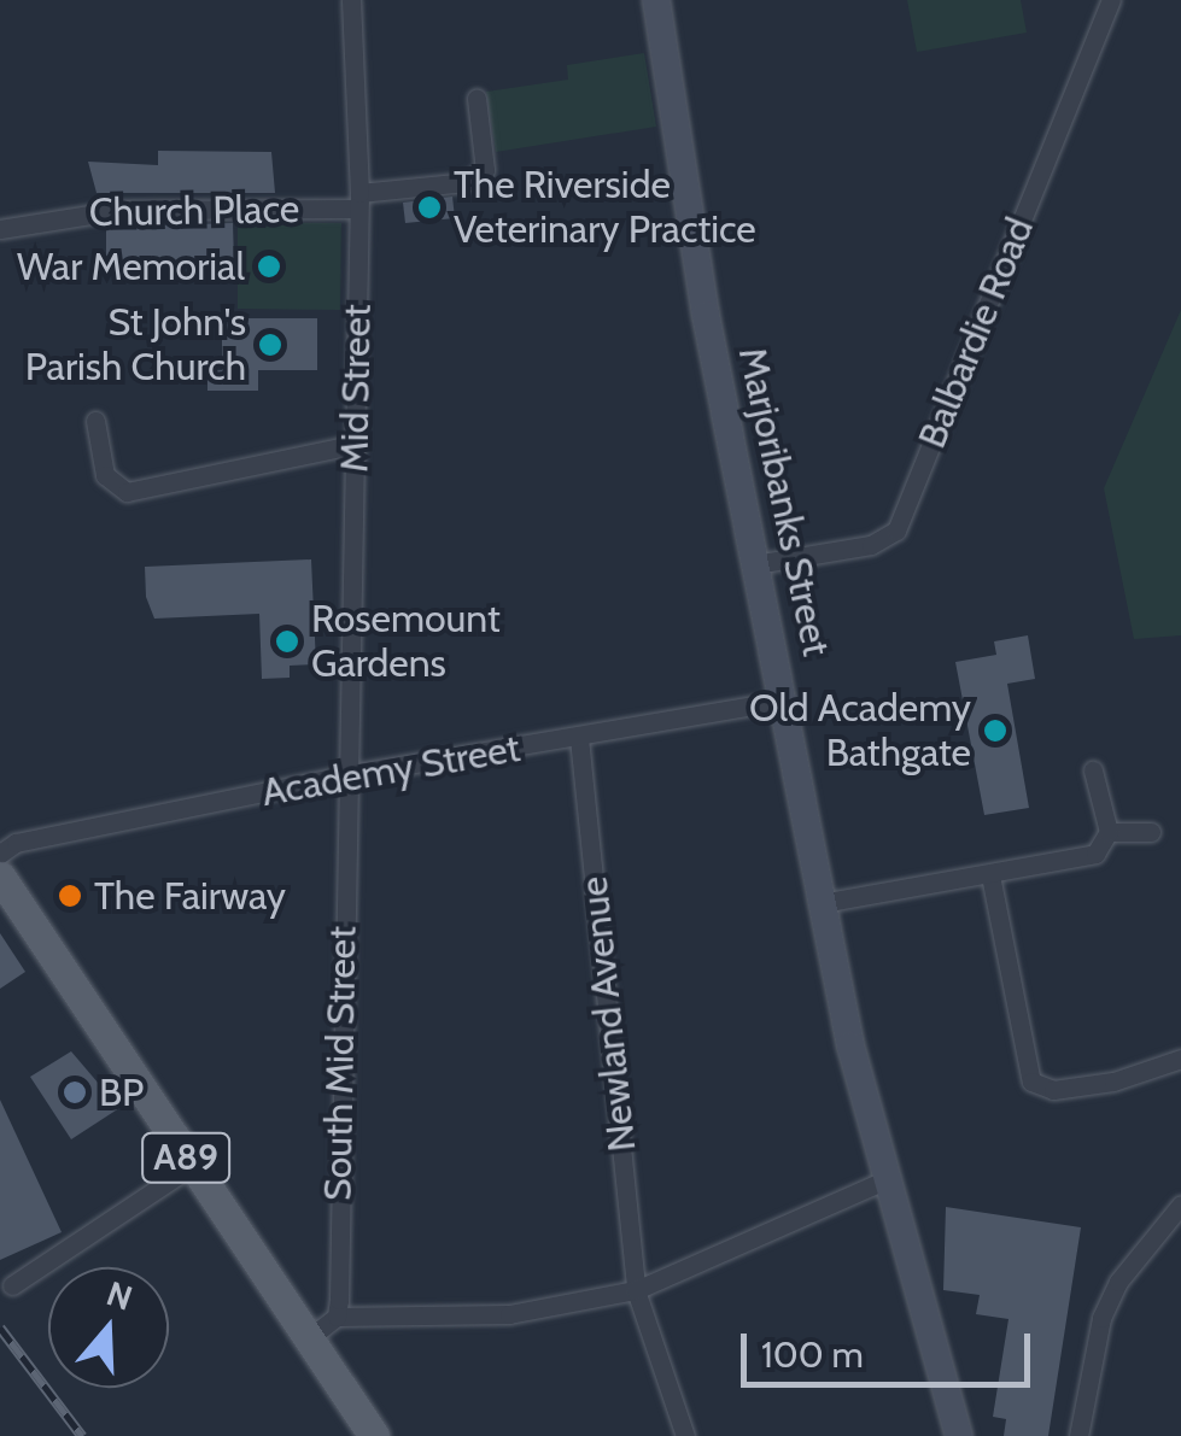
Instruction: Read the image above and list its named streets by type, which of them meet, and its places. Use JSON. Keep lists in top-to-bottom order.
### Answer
{
  "streets": {
    "main road": ["Marjoribanks Street", "A89"],
    "street": [
      "Church Place",
      "Balbardie Road",
      "Mid Street",
      "Academy Street",
      "Newland Avenue",
      "South Mid Street"
    ]
  },
  "crossings": [
    ["Church Place", "Mid Street"],
    ["Balbardie Road", "Marjoribanks Street"],
    ["Mid Street", "Academy Street"],
    ["Mid Street", "South Mid Street"],
    ["Marjoribanks Street", "Academy Street"],
    ["Academy Street", "Newland Avenue"],
    ["Academy Street", "South Mid Street"]
  ],
  "places": [
    "The Riverside Veterinary Practice",
    "War Memorial",
    "St John's Parish Church",
    "Rosemount Gardens",
    "Old Academy Bathgate",
    "The Fairway",
    "BP"
  ],
  "scale_bar": "100 m",
  "north": "top"
}
